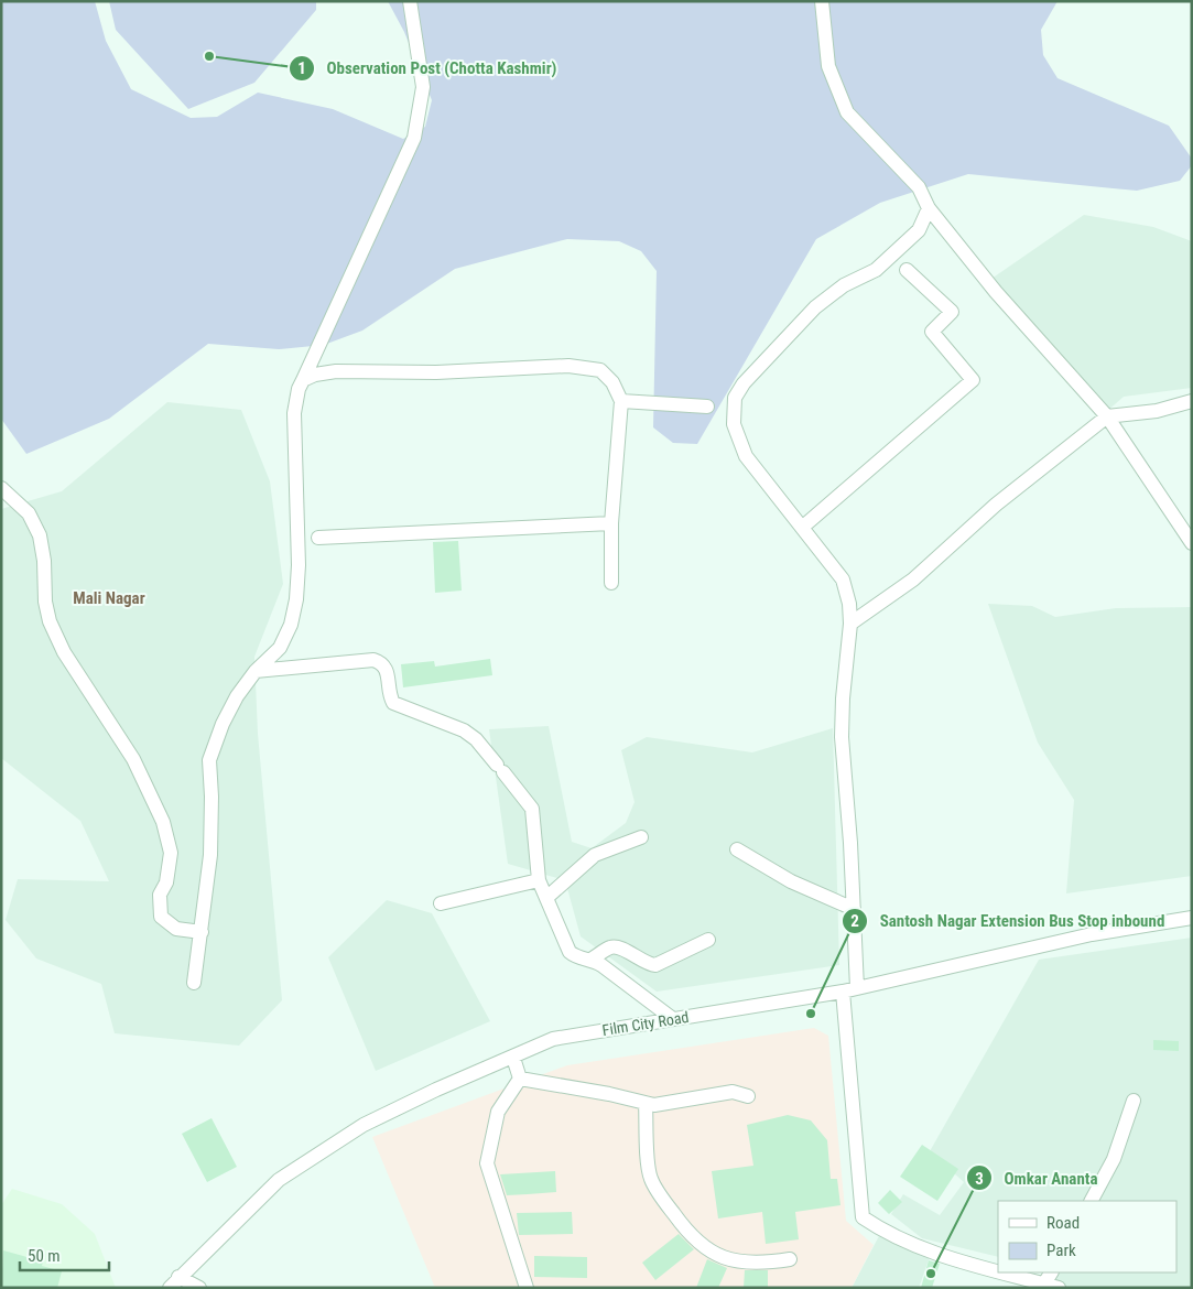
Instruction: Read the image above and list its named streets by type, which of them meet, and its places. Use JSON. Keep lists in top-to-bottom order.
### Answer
{
  "streets": {
    "street": ["Film City Road"]
  },
  "districts": ["Mali Nagar"],
  "places": ["Observation Post (Chotta Kashmir)", "Santosh Nagar Extension Bus Stop inbound", "Omkar Ananta"],
  "legend": ["Road", "Park"],
  "scale_bar": "50 m"
}
